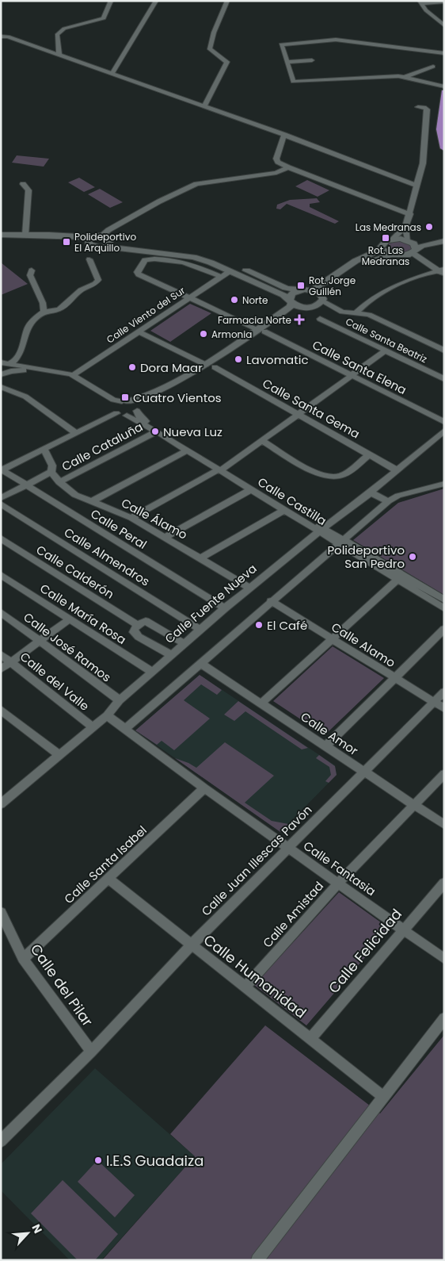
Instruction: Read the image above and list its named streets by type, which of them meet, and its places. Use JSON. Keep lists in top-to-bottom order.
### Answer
{
  "streets": {
    "street": [
      "Calle Viento del Sur",
      "Calle Santa Beatriz",
      "Calle Santa Elena",
      "Calle Santa Gema",
      "Calle Cataluña",
      "Calle Castilla",
      "Calle Álamo",
      "Calle Peral",
      "Calle Almendros",
      "Calle Calderón",
      "Calle Fuente Nueva",
      "Calle María Rosa",
      "Calle Alamo",
      "Calle José Ramos",
      "Calle del Valle",
      "Calle Amor",
      "Calle Juan Illescas Pavón",
      "Calle Santa Isabel",
      "Calle Fantasia",
      "Calle Amistad",
      "Calle Felicidad",
      "Calle Humanidad",
      "Calle del Pilar"
    ]
  },
  "crossings": [
    ["Calle Viento del Sur", "Calle Santa Elena"],
    ["Calle Viento del Sur", "Calle Santa Gema"],
    ["Calle Viento del Sur", "Calle Castilla"],
    ["Calle Santa Gema", "Calle Fuente Nueva"],
    ["Calle Cataluña", "Calle Castilla"],
    ["Calle Cataluña", "Calle Álamo"],
    ["Calle Castilla", "Calle Fuente Nueva"],
    ["Calle Álamo", "Calle Fuente Nueva"],
    ["Calle Peral", "Calle Fuente Nueva"],
    ["Calle Almendros", "Calle Fuente Nueva"],
    ["Calle Fuente Nueva", "Calle María Rosa"],
    ["Calle Fuente Nueva", "Calle José Ramos"],
    ["Calle Fuente Nueva", "Calle del Valle"],
    ["Calle Fuente Nueva", "Calle Fantasia"],
    ["Calle Alamo", "Calle Juan Illescas Pavón"],
    ["Calle Amor", "Calle Juan Illescas Pavón"],
    ["Calle Amor", "Calle Amistad"],
    ["Calle Juan Illescas Pavón", "Calle Fantasia"],
    ["Calle Juan Illescas Pavón", "Calle Humanidad"],
    ["Calle Juan Illescas Pavón", "Calle del Pilar"],
    ["Calle Santa Isabel", "Calle Fantasia"],
    ["Calle Santa Isabel", "Calle Humanidad"],
    ["Calle Santa Isabel", "Calle del Pilar"],
    ["Calle Fantasia", "Calle Amistad"],
    ["Calle Fantasia", "Calle Felicidad"],
    ["Calle Amistad", "Calle Humanidad"],
    ["Calle Felicidad", "Calle Humanidad"]
  ],
  "places": {
    "other": [
      "Las Medranas",
      "Norte",
      "Armonia",
      "Lavomatic",
      "Dora Maar",
      "Nueva Luz",
      "Polideportivo San Pedro",
      "El Café",
      "I.E.S Guadaiza"
    ],
    "transit": [
      "Rot. Las Medranas",
      "Polideportivo El Arquillo",
      "Rot. Jorge Guillén",
      "Cuatro Vientos"
    ],
    "health": ["Farmacia Norte"]
  },
  "north": "top right"
}
